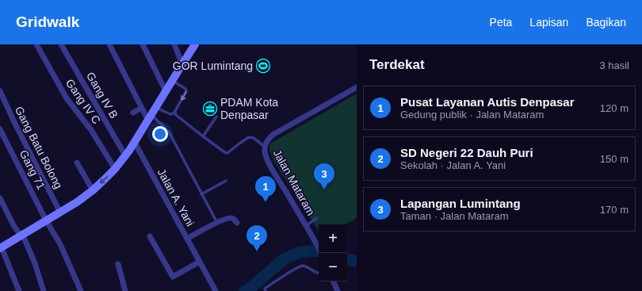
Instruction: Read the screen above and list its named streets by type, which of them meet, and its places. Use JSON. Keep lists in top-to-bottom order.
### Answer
{
  "streets": {
    "street": [
      "Gang IV B",
      "Gang IV C",
      "Gang Batu Bolong",
      "Gang 71",
      "Jalan Mataram",
      "Jalan A. Yani"
    ]
  },
  "places": {
    "sports": ["GOR Lumintang"],
    "office": ["PDAM Kota Denpasar"]
  },
  "page": {
    "header": "Gridwalk",
    "nav": ["Peta", "Lapisan", "Bagikan"],
    "heading": ["Terdekat", "3 hasil"],
    "list": [
      {
        "mark": "1",
        "name": "Pusat Layanan Autis Denpasar",
        "note": "Gedung publik · Jalan Mataram",
        "value": "120 m"
      },
      {
        "mark": "2",
        "name": "SD Negeri 22 Dauh Puri",
        "note": "Sekolah · Jalan A. Yani",
        "value": "150 m"
      },
      {
        "mark": "3",
        "name": "Lapangan Lumintang",
        "note": "Taman · Jalan Mataram",
        "value": "170 m"
      }
    ],
    "pins": ["3", "1", "2"],
    "map_buttons": ["+", "−"]
  }
}
